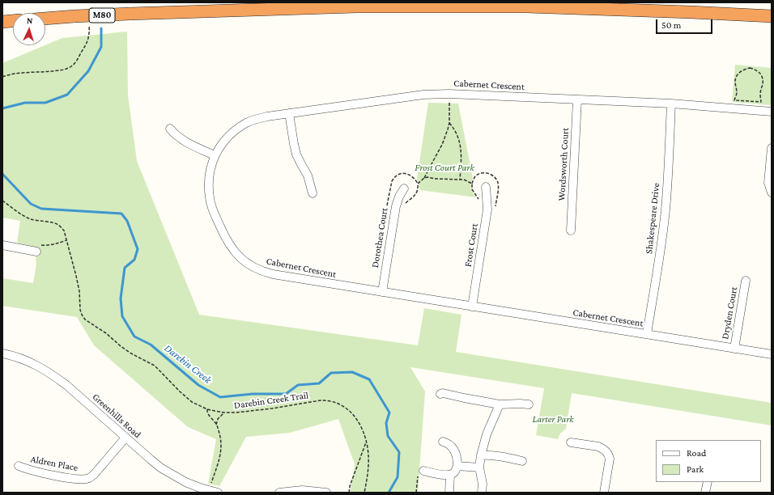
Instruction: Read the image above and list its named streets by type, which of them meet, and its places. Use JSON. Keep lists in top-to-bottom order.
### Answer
{
  "streets": {
    "highway": ["M80"],
    "street": [
      "Cabernet Crescent",
      "Wordsworth Court",
      "Shakespeare Drive",
      "Dorothea Court",
      "Frost Court",
      "Dryden Court",
      "Greenhills Road",
      "Aldren Place"
    ],
    "path": ["Darebin Creek Trail"]
  },
  "crossings": [
    ["Cabernet Crescent", "Wordsworth Court"],
    ["Cabernet Crescent", "Shakespeare Drive"],
    ["Cabernet Crescent", "Dorothea Court"],
    ["Cabernet Crescent", "Frost Court"],
    ["Cabernet Crescent", "Dryden Court"],
    ["Greenhills Road", "Aldren Place"]
  ],
  "water": ["Darebin Creek"],
  "parks": ["Frost Court Park", "Larter Park"],
  "legend": ["Road", "Park"],
  "scale_bar": "50 m",
  "north": "top"
}
